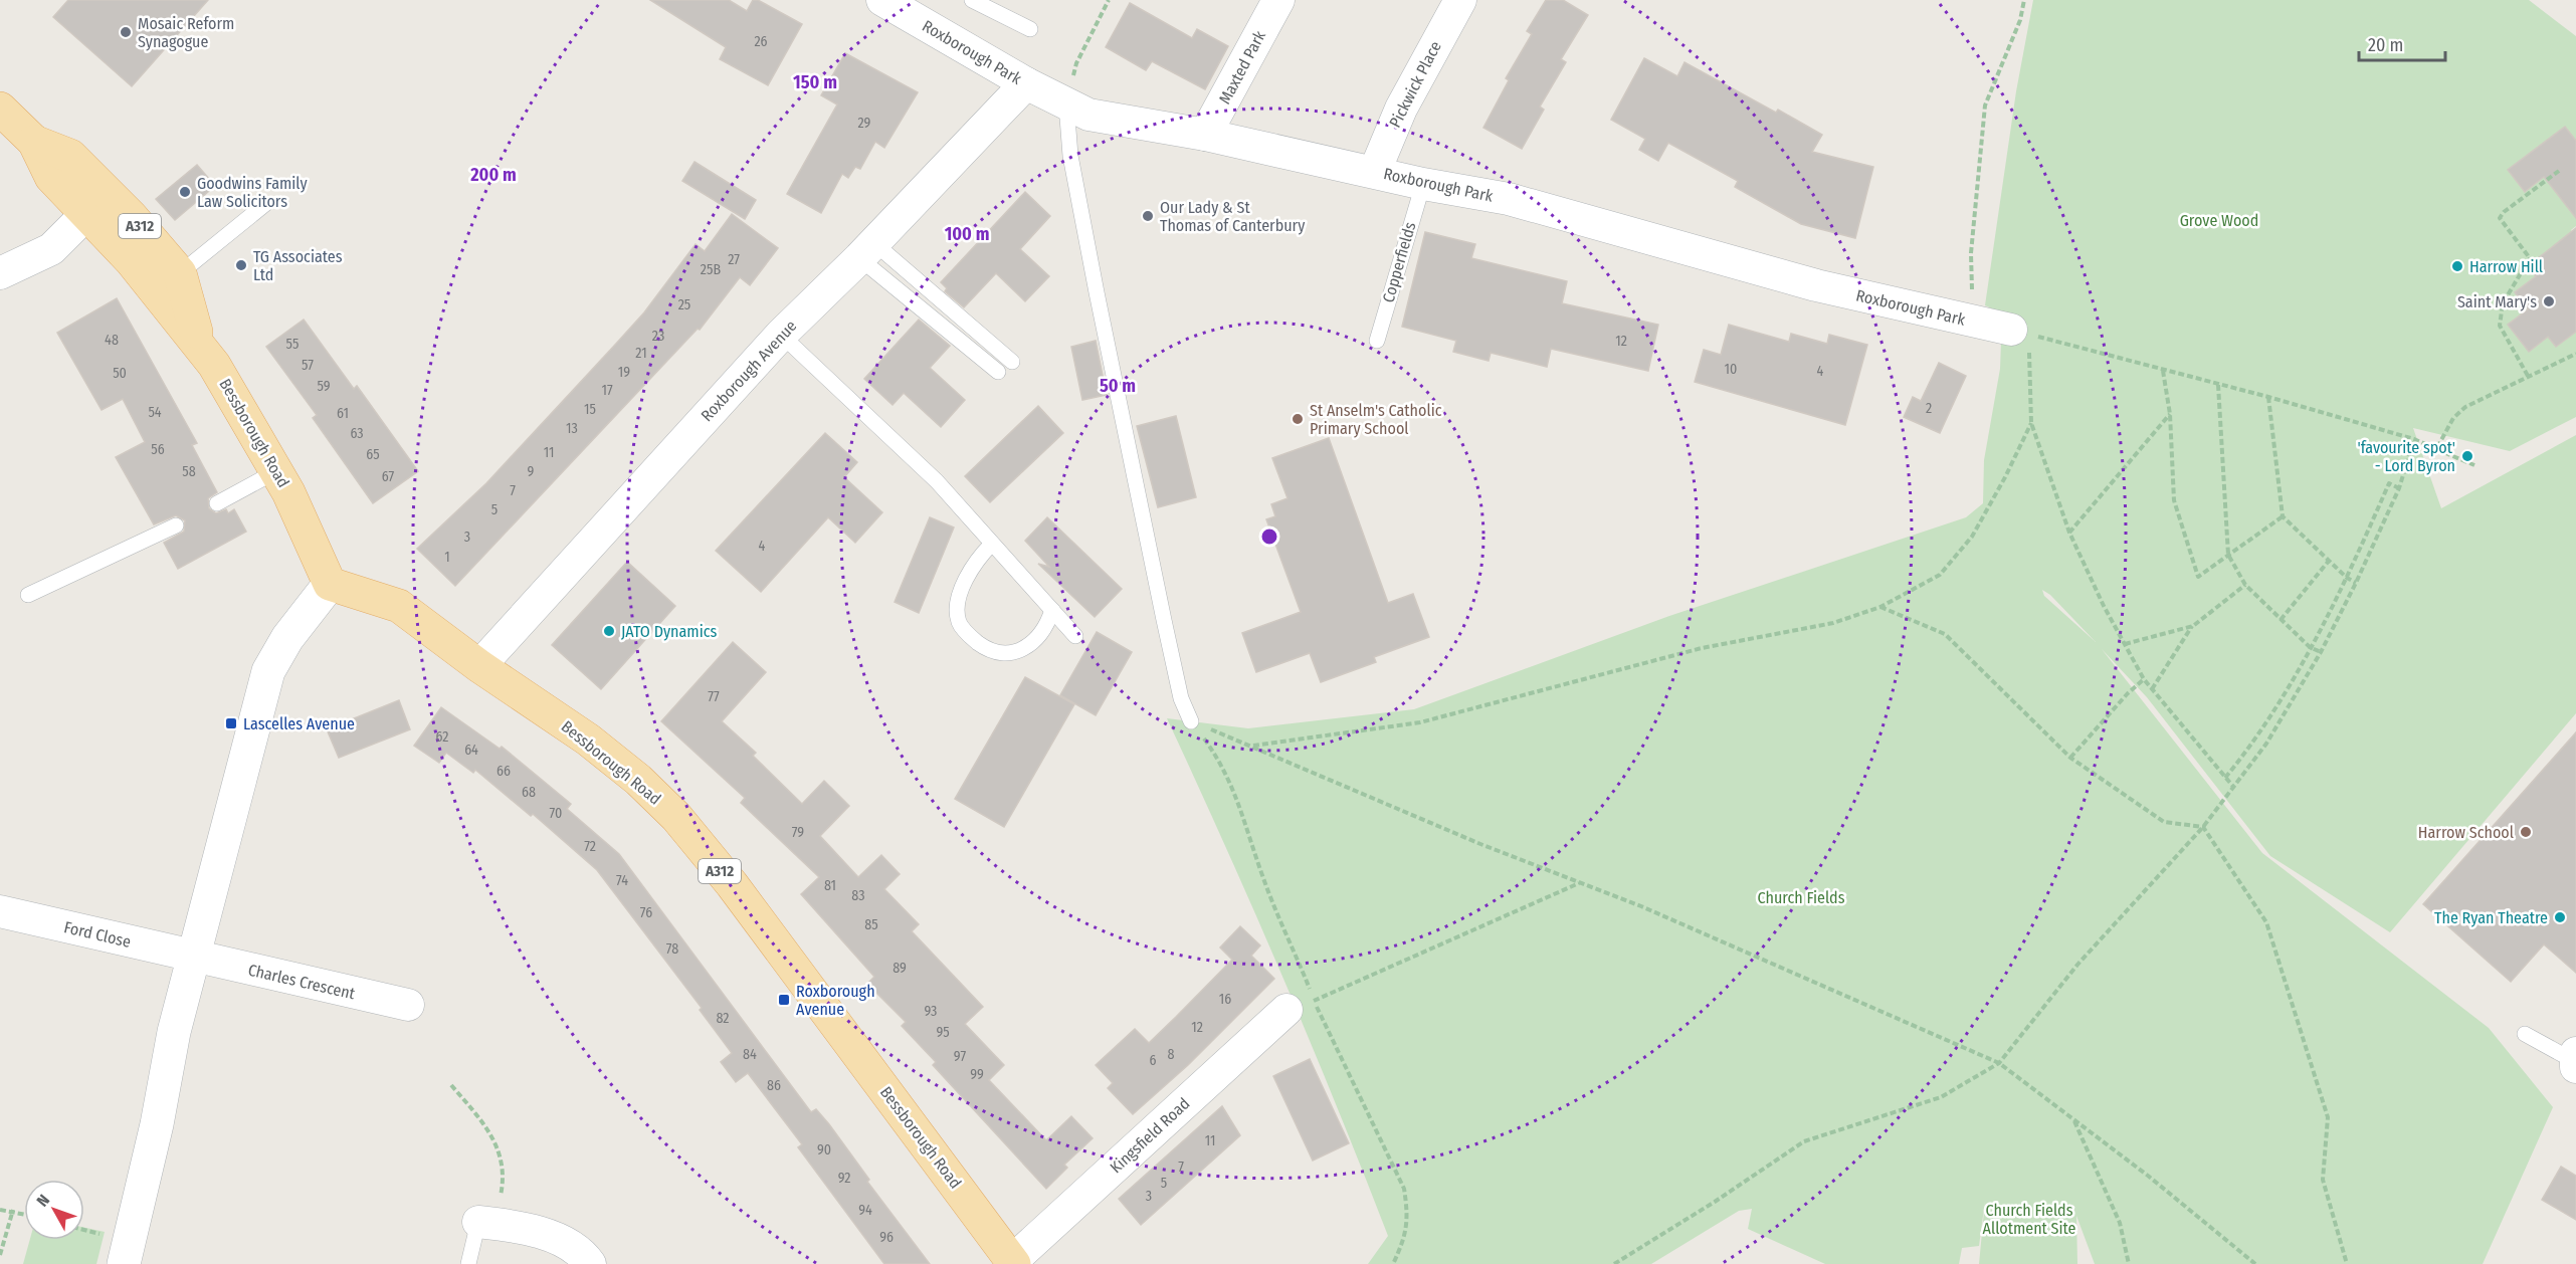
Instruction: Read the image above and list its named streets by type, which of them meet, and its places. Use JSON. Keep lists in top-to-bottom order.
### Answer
{
  "streets": {
    "main road": ["A312", "Bessborough Road"],
    "street": [
      "Roxborough Park",
      "Maxted Park",
      "Pickwick Place",
      "Roxborough Avenue",
      "Ford Close",
      "Charles Crescent",
      "Kingsfield Road"
    ],
    "lane": ["Copperfields"]
  },
  "crossings": [
    ["Roxborough Park", "Maxted Park"],
    ["Roxborough Park", "Pickwick Place"],
    ["Roxborough Park", "Copperfields"],
    ["Roxborough Park", "Roxborough Avenue"],
    ["Roxborough Avenue", "Bessborough Road"],
    ["Bessborough Road", "Kingsfield Road"],
    ["Ford Close", "Charles Crescent"]
  ],
  "parks": ["Grove Wood", "Church Fields", "Church Fields Allotment Site"],
  "places": {
    "other": [
      "Mosaic Reform Synagogue",
      "Goodwins Family Law Solicitors",
      "Our Lady & St Thomas of Canterbury",
      "TG Associates Ltd",
      "Harrow Hill",
      "Saint Mary's",
      "St Anselm's Catholic Primary School",
      "'favourite spot' - Lord Byron",
      "JATO Dynamics",
      "Harrow School",
      "The Ryan Theatre"
    ],
    "transit": ["Lascelles Avenue", "Roxborough Avenue"]
  },
  "house_numbers": [
    "26",
    "29",
    "27",
    "25B",
    "25",
    "23",
    "48",
    "12",
    "55",
    "21",
    "57",
    "10",
    "4",
    "19",
    "50",
    "59",
    "17",
    "2",
    "15",
    "54",
    "61",
    "13",
    "63",
    "56",
    "11",
    "65",
    "58",
    "9",
    "67",
    "7",
    "5",
    "3",
    "4",
    "1",
    "77",
    "62",
    "64",
    "66",
    "68",
    "70",
    "79",
    "72",
    "74",
    "81",
    "83",
    "76",
    "85",
    "78",
    "89",
    "16",
    "93",
    "82",
    "12",
    "95",
    "84",
    "8",
    "97",
    "6",
    "99",
    "86",
    "11",
    "90",
    "7",
    "92",
    "5",
    "3",
    "94",
    "96"
  ],
  "scale_bar": "20 m",
  "north": "top left",
  "rings": [
    "150 m",
    "200 m",
    "100 m",
    "50 m"
  ]
}
